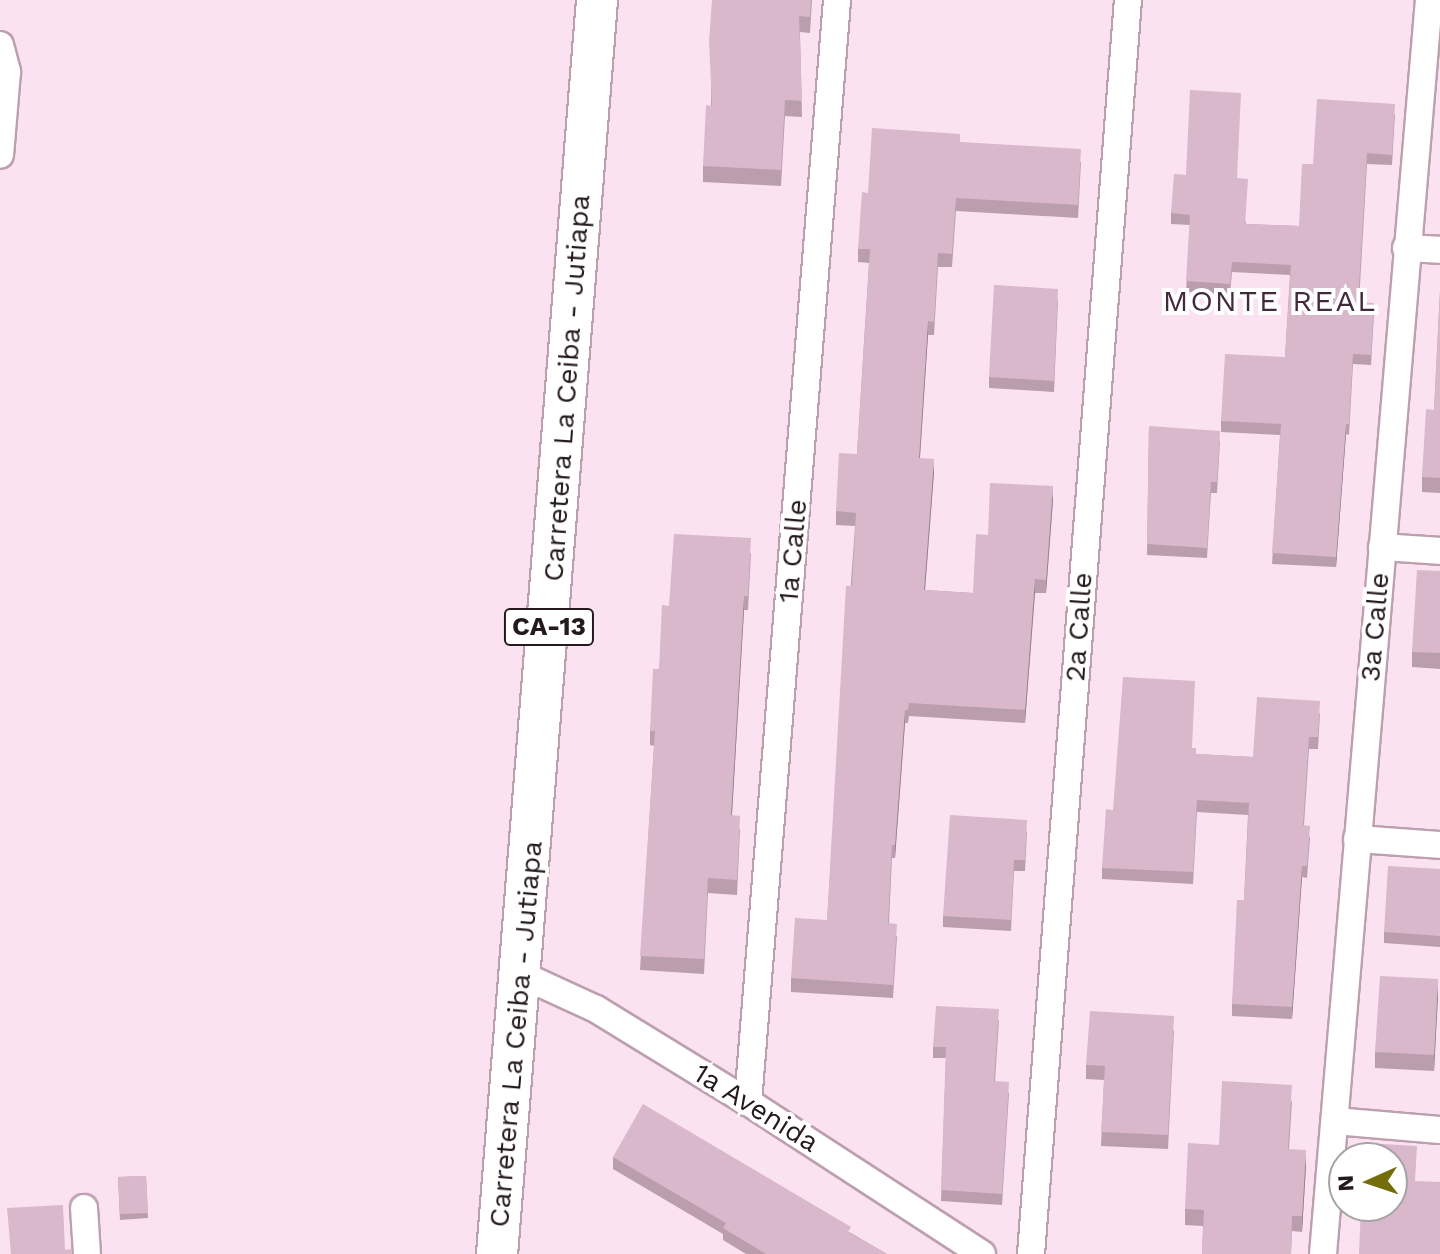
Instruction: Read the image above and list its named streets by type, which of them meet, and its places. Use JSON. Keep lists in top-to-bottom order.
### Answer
{
  "streets": {
    "main road": ["Carretera La Ceiba - Jutiapa", "CA-13"],
    "street": [
      "1a Calle",
      "2a Calle",
      "3a Calle",
      "1a Avenida"
    ]
  },
  "crossings": [
    ["Carretera La Ceiba - Jutiapa", "1a Avenida"],
    ["1a Calle", "1a Avenida"]
  ],
  "districts": ["MONTE REAL"],
  "north": "left"
}
